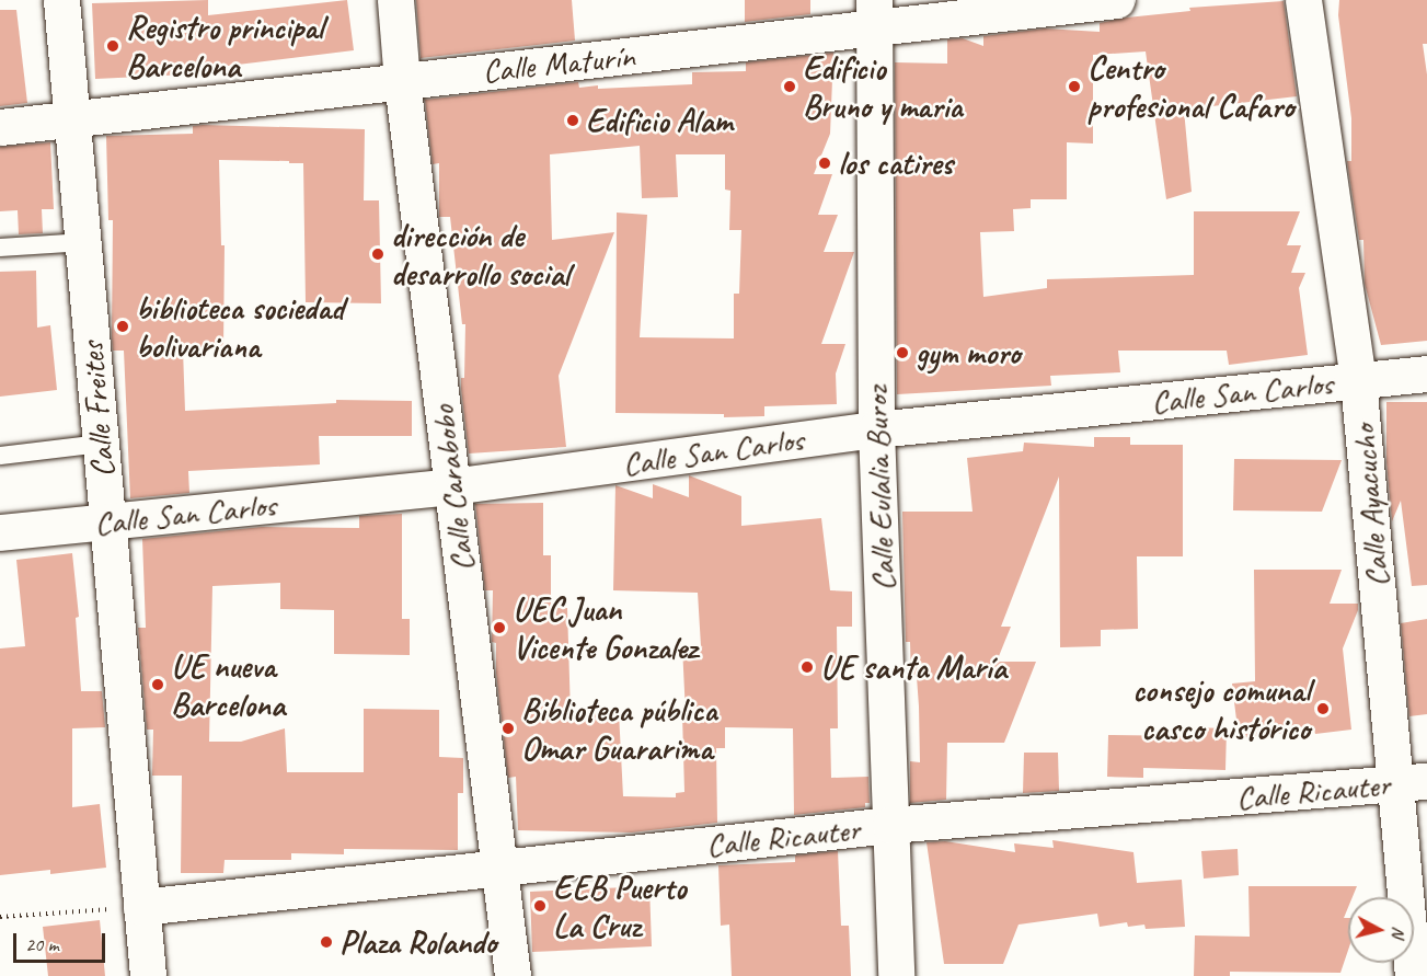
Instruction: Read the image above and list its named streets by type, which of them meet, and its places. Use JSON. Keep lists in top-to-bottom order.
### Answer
{
  "streets": {
    "street": [
      "Calle Maturín",
      "Calle San Carlos",
      "Calle Freites",
      "Calle Carabobo",
      "Calle Eulalia Buroz",
      "Calle Ayacucho",
      "Calle Ricauter"
    ]
  },
  "crossings": [
    ["Calle Maturín", "Calle Freites"],
    ["Calle Maturín", "Calle Carabobo"],
    ["Calle Maturín", "Calle Eulalia Buroz"],
    ["Calle San Carlos", "Calle Freites"],
    ["Calle San Carlos", "Calle Carabobo"],
    ["Calle San Carlos", "Calle Eulalia Buroz"],
    ["Calle San Carlos", "Calle Ayacucho"],
    ["Calle Freites", "Calle Ricauter"],
    ["Calle Carabobo", "Calle Ricauter"],
    ["Calle Eulalia Buroz", "Calle Ricauter"],
    ["Calle Ayacucho", "Calle Ricauter"]
  ],
  "places": [
    "Registro principal Barcelona",
    "Edificio Bruno y maria",
    "Centro profesional Cafaro",
    "Edificio Alam",
    "los catires",
    "dirección de desarrollo social",
    "biblioteca sociedad bolivariana",
    "gym moro",
    "UEC Juan Vicente Gonzalez",
    "UE santa María",
    "UE nueva Barcelona",
    "consejo comunal casco histórico",
    "Biblioteca pública Omar Guararima",
    "EEB Puerto La Cruz",
    "Plaza Rolando"
  ],
  "scale_bar": "20 m",
  "north": "right"
}
